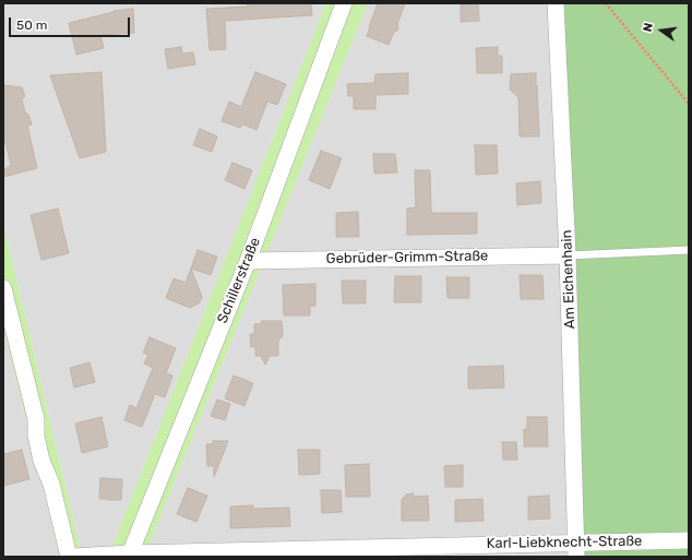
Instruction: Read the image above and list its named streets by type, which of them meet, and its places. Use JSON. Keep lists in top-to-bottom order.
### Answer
{
  "streets": {
    "street": [
      "Gebrüder-Grimm-Straße",
      "Am Eichenhain",
      "Schillerstraße",
      "Karl-Liebknecht-Straße"
    ]
  },
  "crossings": [
    ["Gebrüder-Grimm-Straße", "Am Eichenhain"],
    ["Gebrüder-Grimm-Straße", "Schillerstraße"],
    ["Am Eichenhain", "Karl-Liebknecht-Straße"],
    ["Schillerstraße", "Karl-Liebknecht-Straße"]
  ],
  "scale_bar": "50 m",
  "north": "left"
}
